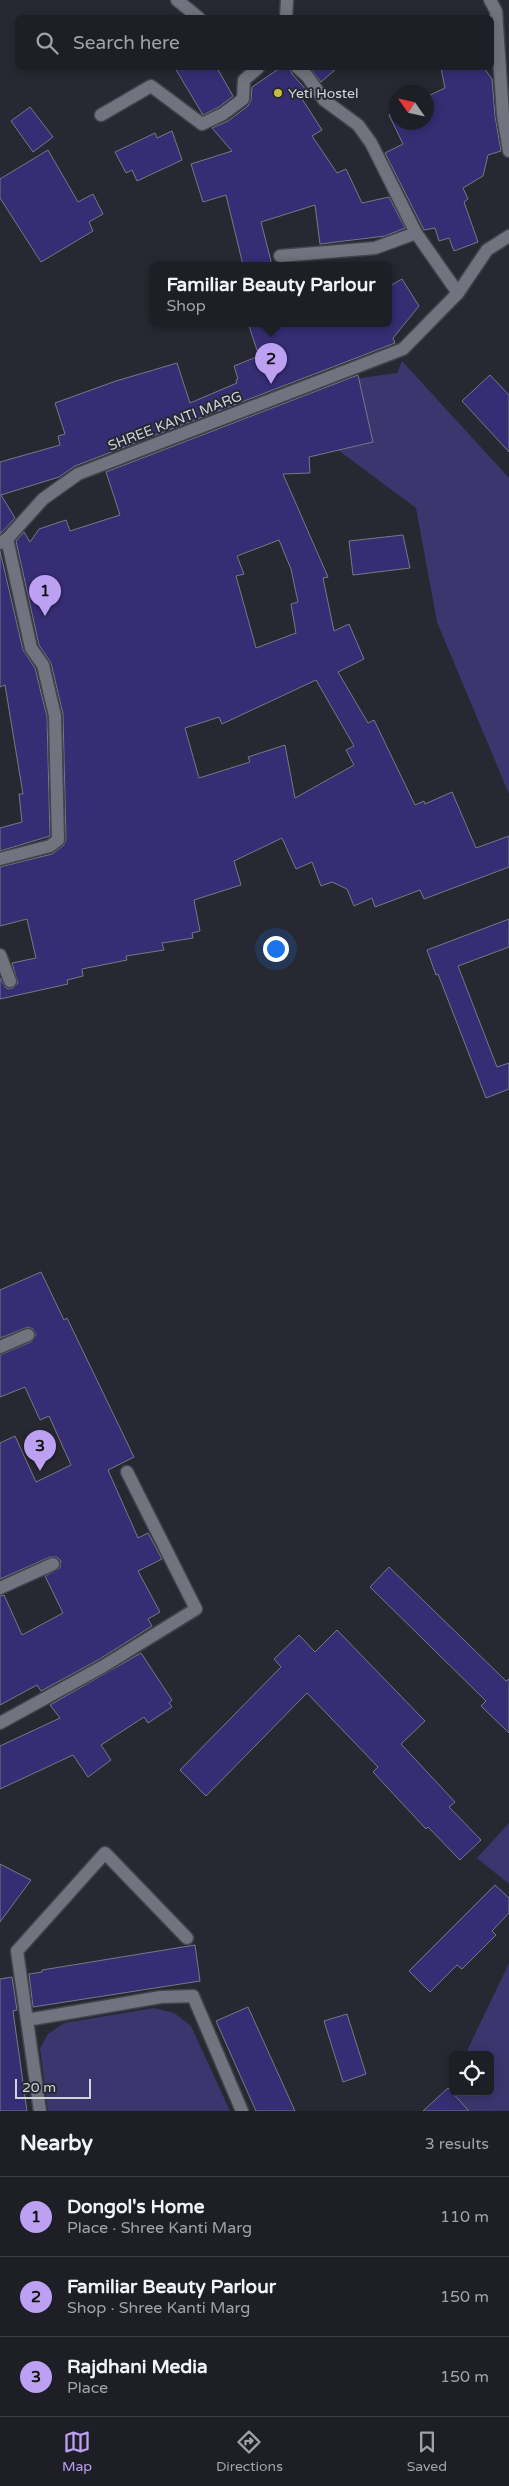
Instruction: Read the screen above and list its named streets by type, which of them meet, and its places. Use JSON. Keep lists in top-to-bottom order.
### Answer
{
  "streets": {
    "street": ["SHREE KANTI MARG"]
  },
  "places": ["Yeti Hostel"],
  "scale_bar": "20 m",
  "north": "top left",
  "page": {
    "search": "Search here",
    "popup": ["Familiar Beauty Parlour", "Shop"],
    "pins": ["2", "1", "3"],
    "scale": "20 m",
    "heading": ["Nearby", "3 results"],
    "list": [
      {
        "mark": "1",
        "name": "Dongol's Home",
        "note": "Place · Shree Kanti Marg",
        "value": "110 m"
      },
      {
        "mark": "2",
        "name": "Familiar Beauty Parlour",
        "note": "Shop · Shree Kanti Marg",
        "value": "150 m"
      },
      {
        "mark": "3",
        "name": "Rajdhani Media",
        "note": "Place",
        "value": "150 m"
      }
    ],
    "nav": ["Map", "Directions", "Saved"]
  }
}
